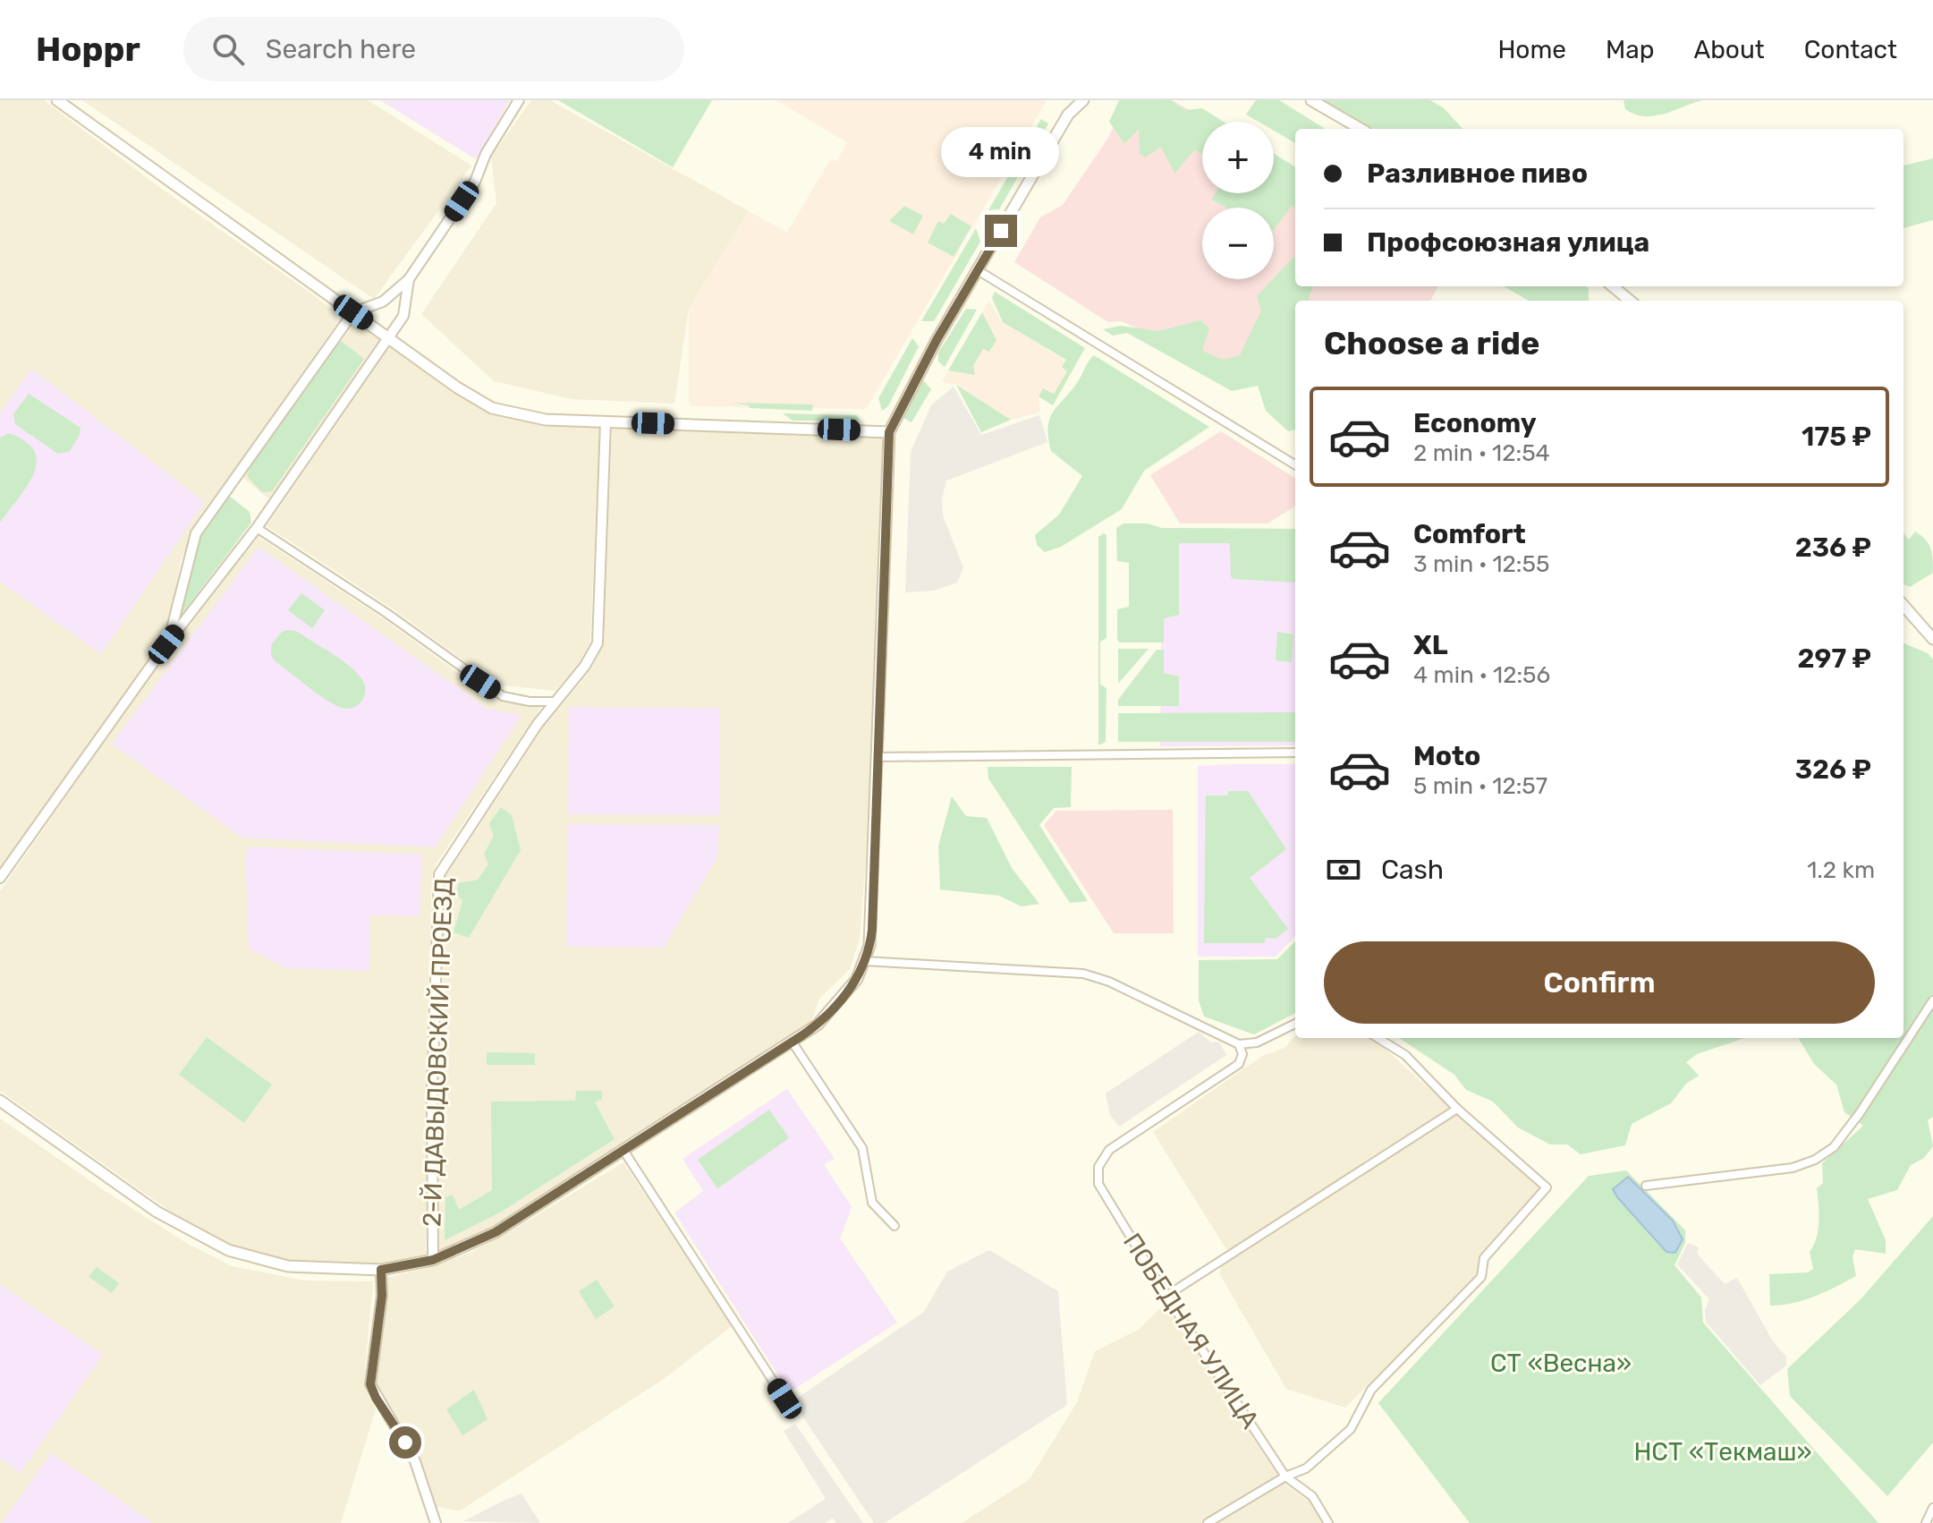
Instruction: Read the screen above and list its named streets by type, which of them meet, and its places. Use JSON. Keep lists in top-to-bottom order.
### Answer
{
  "streets": {
    "street": ["2-Й ДАВЫДОВСКИЙ ПРОЕЗД", "ПОБЕДНАЯ УЛИЦА"]
  },
  "parks": ["СТ «Весна»", "НСТ «Текмаш»"],
  "page": {
    "header": "Hoppr",
    "search": "Search here",
    "nav": [
      "Home",
      "Map",
      "About",
      "Contact"
    ],
    "map_buttons": ["+", "−"],
    "bubble": "4 min",
    "banner": ["Разливное пиво", "Профсоюзная улица"],
    "heading": "Choose a ride",
    "list": [
      {
        "name": "Economy",
        "note": "2 min · 12:54",
        "value": "175 ₽"
      },
      {
        "name": "Comfort",
        "note": "3 min · 12:55",
        "value": "236 ₽"
      },
      {
        "name": "XL",
        "note": "4 min · 12:56",
        "value": "297 ₽"
      },
      {
        "name": "Moto",
        "note": "5 min · 12:57",
        "value": "326 ₽"
      }
    ],
    "pay": ["Cash", "1.2 km"],
    "buttons": "Confirm"
  }
}
